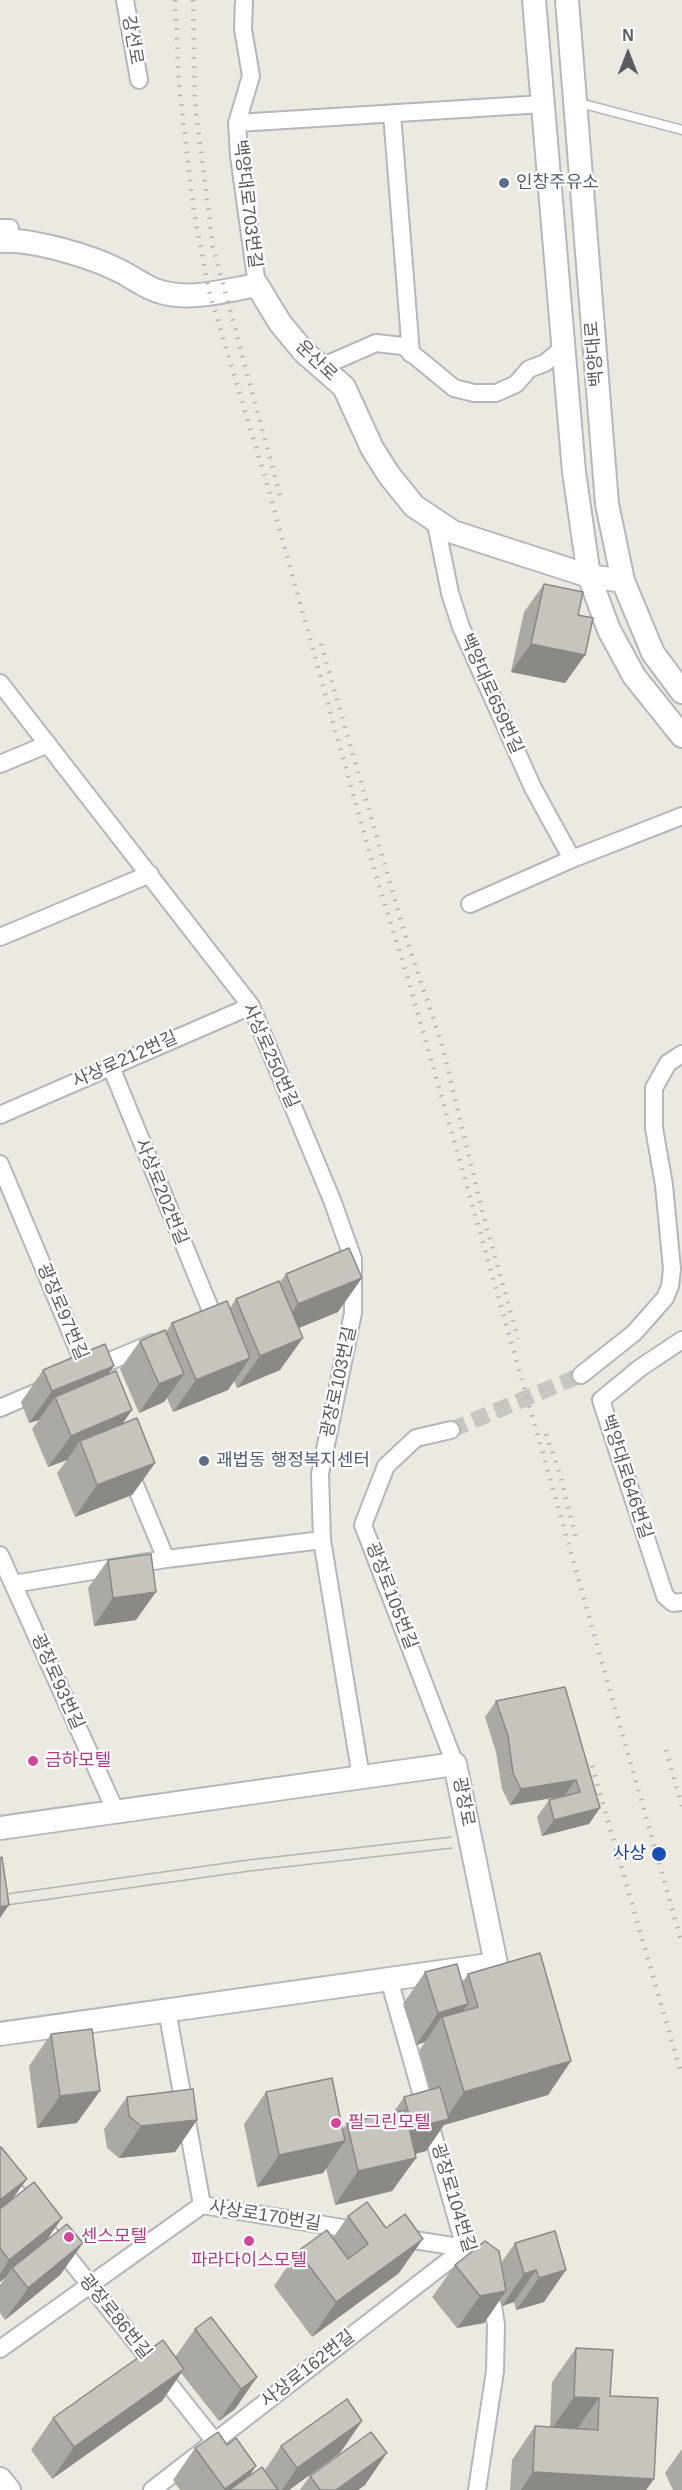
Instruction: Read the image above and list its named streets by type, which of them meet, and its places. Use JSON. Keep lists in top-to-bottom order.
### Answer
{
  "streets": {
    "main road": ["백양대로", "운산로", "광장로"],
    "street": [
      "강선로",
      "백양대로703번길",
      "백양대로659번길",
      "사상로250번길",
      "사상로212번길",
      "사상로202번길",
      "광장로97번길",
      "광장로103번길",
      "백양대로646번길",
      "광장로105번길",
      "광장로93번길",
      "광장로104번길",
      "사상로170번길",
      "광장로86번길",
      "사상로162번길"
    ]
  },
  "crossings": [
    ["백양대로703번길", "운산로"],
    ["백양대로", "운산로"],
    ["운산로", "백양대로659번길"],
    ["사상로250번길", "사상로212번길"],
    ["사상로250번길", "광장로103번길"],
    ["사상로212번길", "사상로202번길"],
    ["광장로103번길", "광장로"],
    ["광장로105번길", "광장로"],
    ["광장로93번길", "광장로"],
    ["광장로", "광장로104번길"],
    ["광장로104번길", "사상로170번길"],
    ["광장로104번길", "사상로162번길"],
    ["사상로170번길", "광장로86번길"],
    ["사상로170번길", "사상로162번길"],
    ["광장로86번길", "사상로162번길"]
  ],
  "places": [
    "인창주유소",
    "괘법동 행정복지센터",
    "금하모텔",
    "사상",
    "필그린모텔",
    "센스모텔",
    "파라다이스모텔"
  ],
  "north": "top"
}
